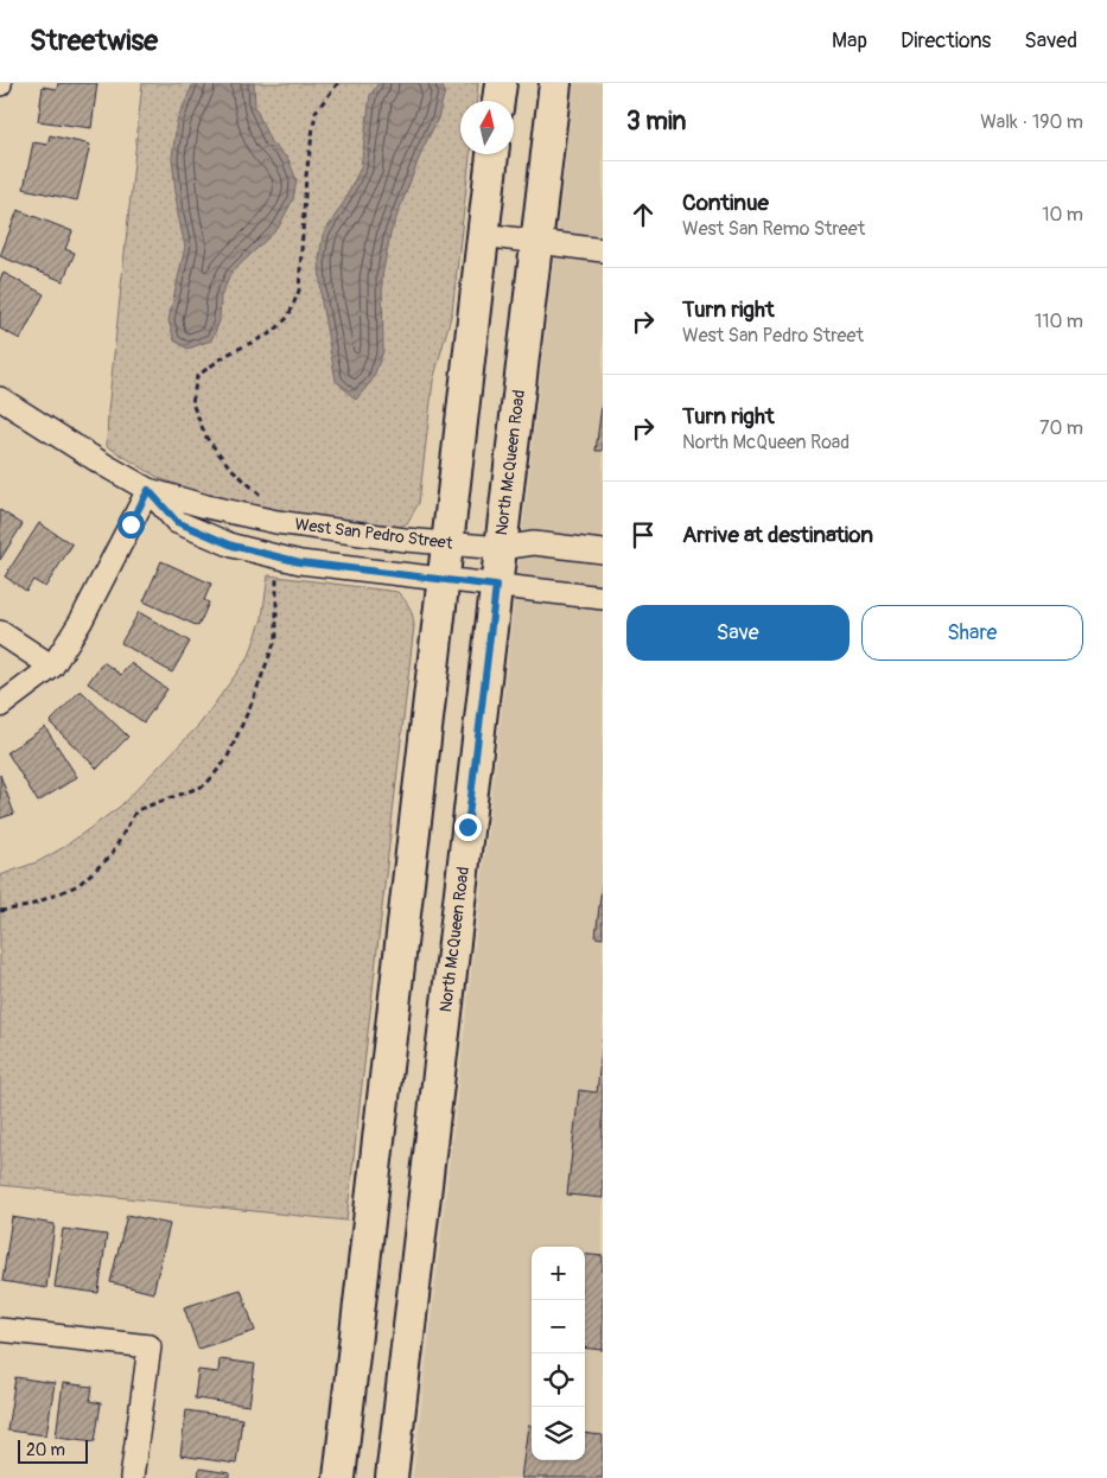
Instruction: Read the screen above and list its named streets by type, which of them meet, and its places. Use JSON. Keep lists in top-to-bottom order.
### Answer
{
  "streets": {
    "main road": ["North McQueen Road"],
    "street": ["West San Pedro Street"]
  },
  "crossings": [
    ["North McQueen Road", "West San Pedro Street"]
  ],
  "scale_bar": "20 m",
  "north": "top",
  "page": {
    "header": "Streetwise",
    "nav": ["Map", "Directions", "Saved"],
    "heading": ["3 min", "Walk · 190 m"],
    "list": [
      ["Continue", "West San Remo Street", "10 m"],
      ["Turn right", "West San Pedro Street", "110 m"],
      ["Turn right", "North McQueen Road", "70 m"],
      "Arrive at destination"
    ],
    "buttons": ["Save", "Share"],
    "map_buttons": ["+", "−"],
    "scale": "20 m"
  }
}
